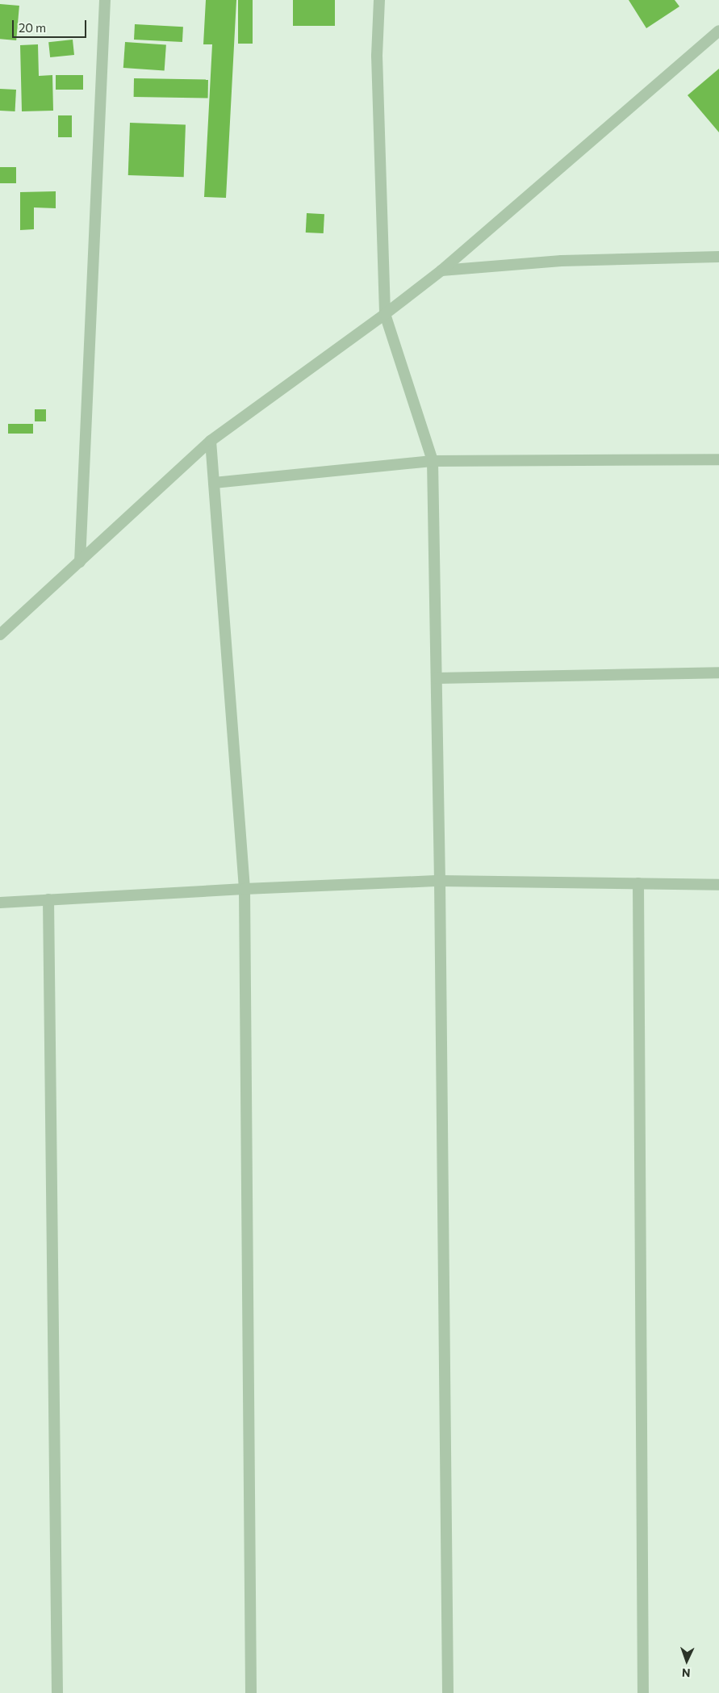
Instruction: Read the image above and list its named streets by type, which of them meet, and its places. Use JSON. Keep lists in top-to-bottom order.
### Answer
{
  "scale_bar": "20 m",
  "north": "bottom"
}
